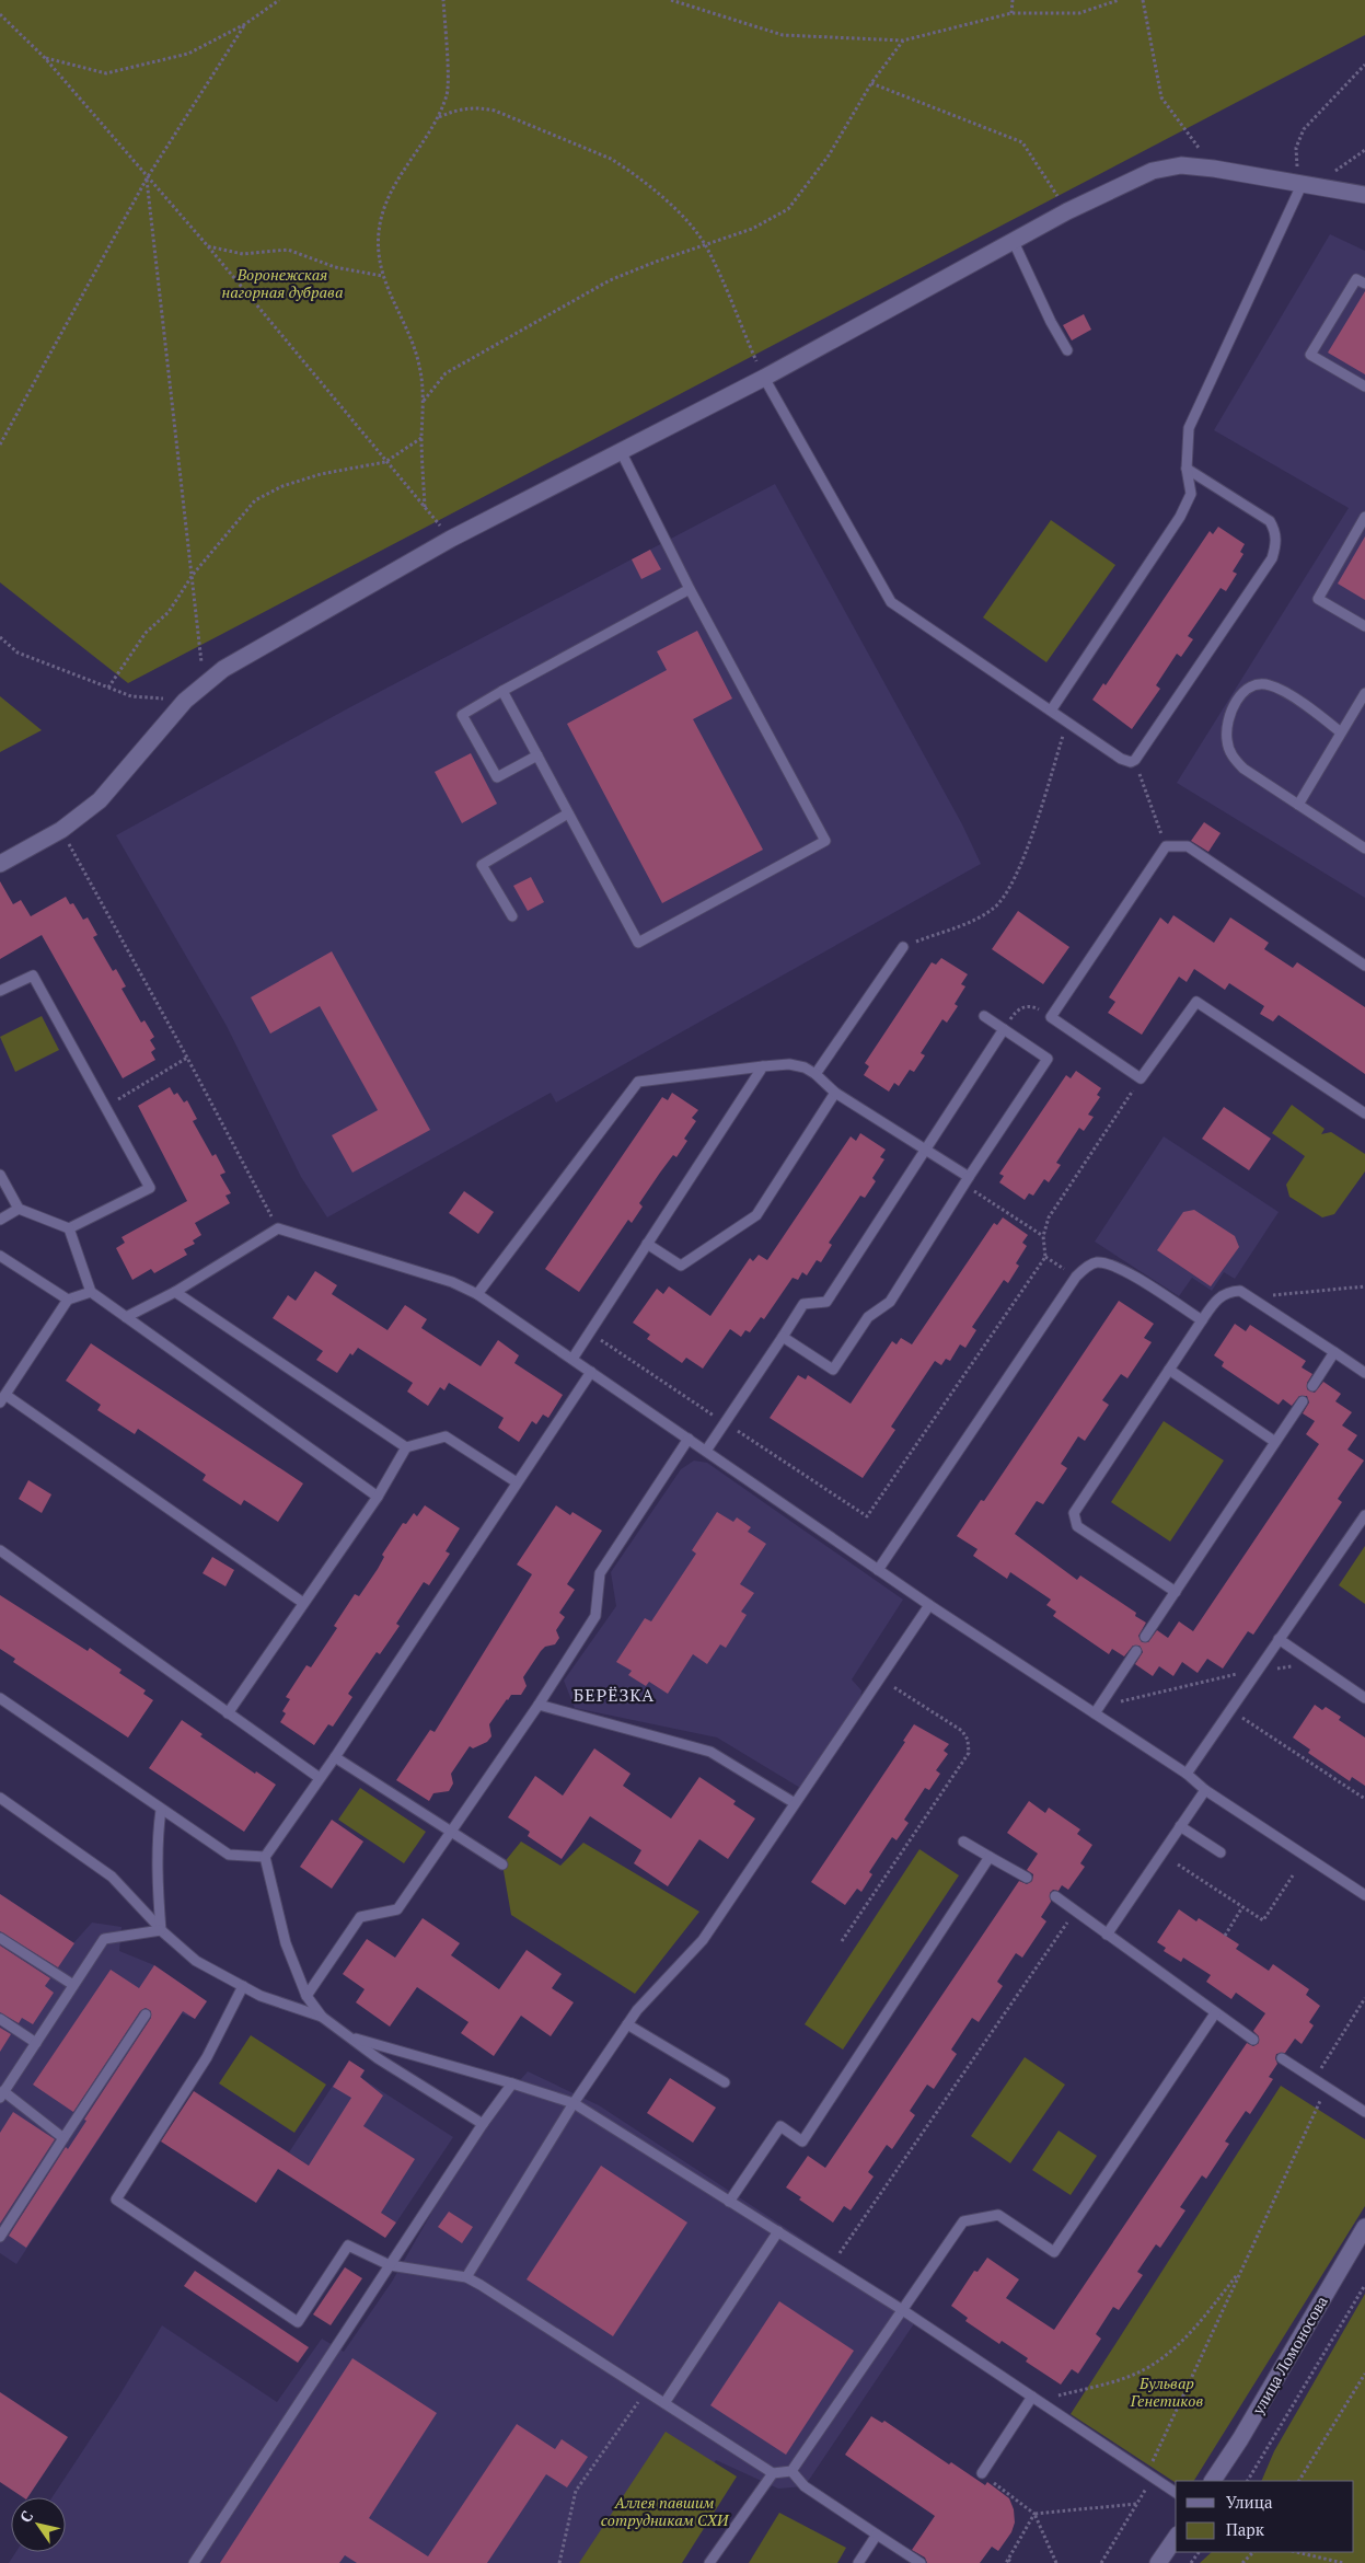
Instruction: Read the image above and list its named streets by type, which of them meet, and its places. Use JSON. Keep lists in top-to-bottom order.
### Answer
{
  "streets": {
    "street": ["улица Ломоносова"]
  },
  "districts": ["БЕРЁЗКА"],
  "parks": ["Воронежская нагорная дубрава", "Бульвар Генетиков", "Аллея павшим сотрудникам СХИ"],
  "legend": ["Улица", "Парк"],
  "north": "top left"
}
